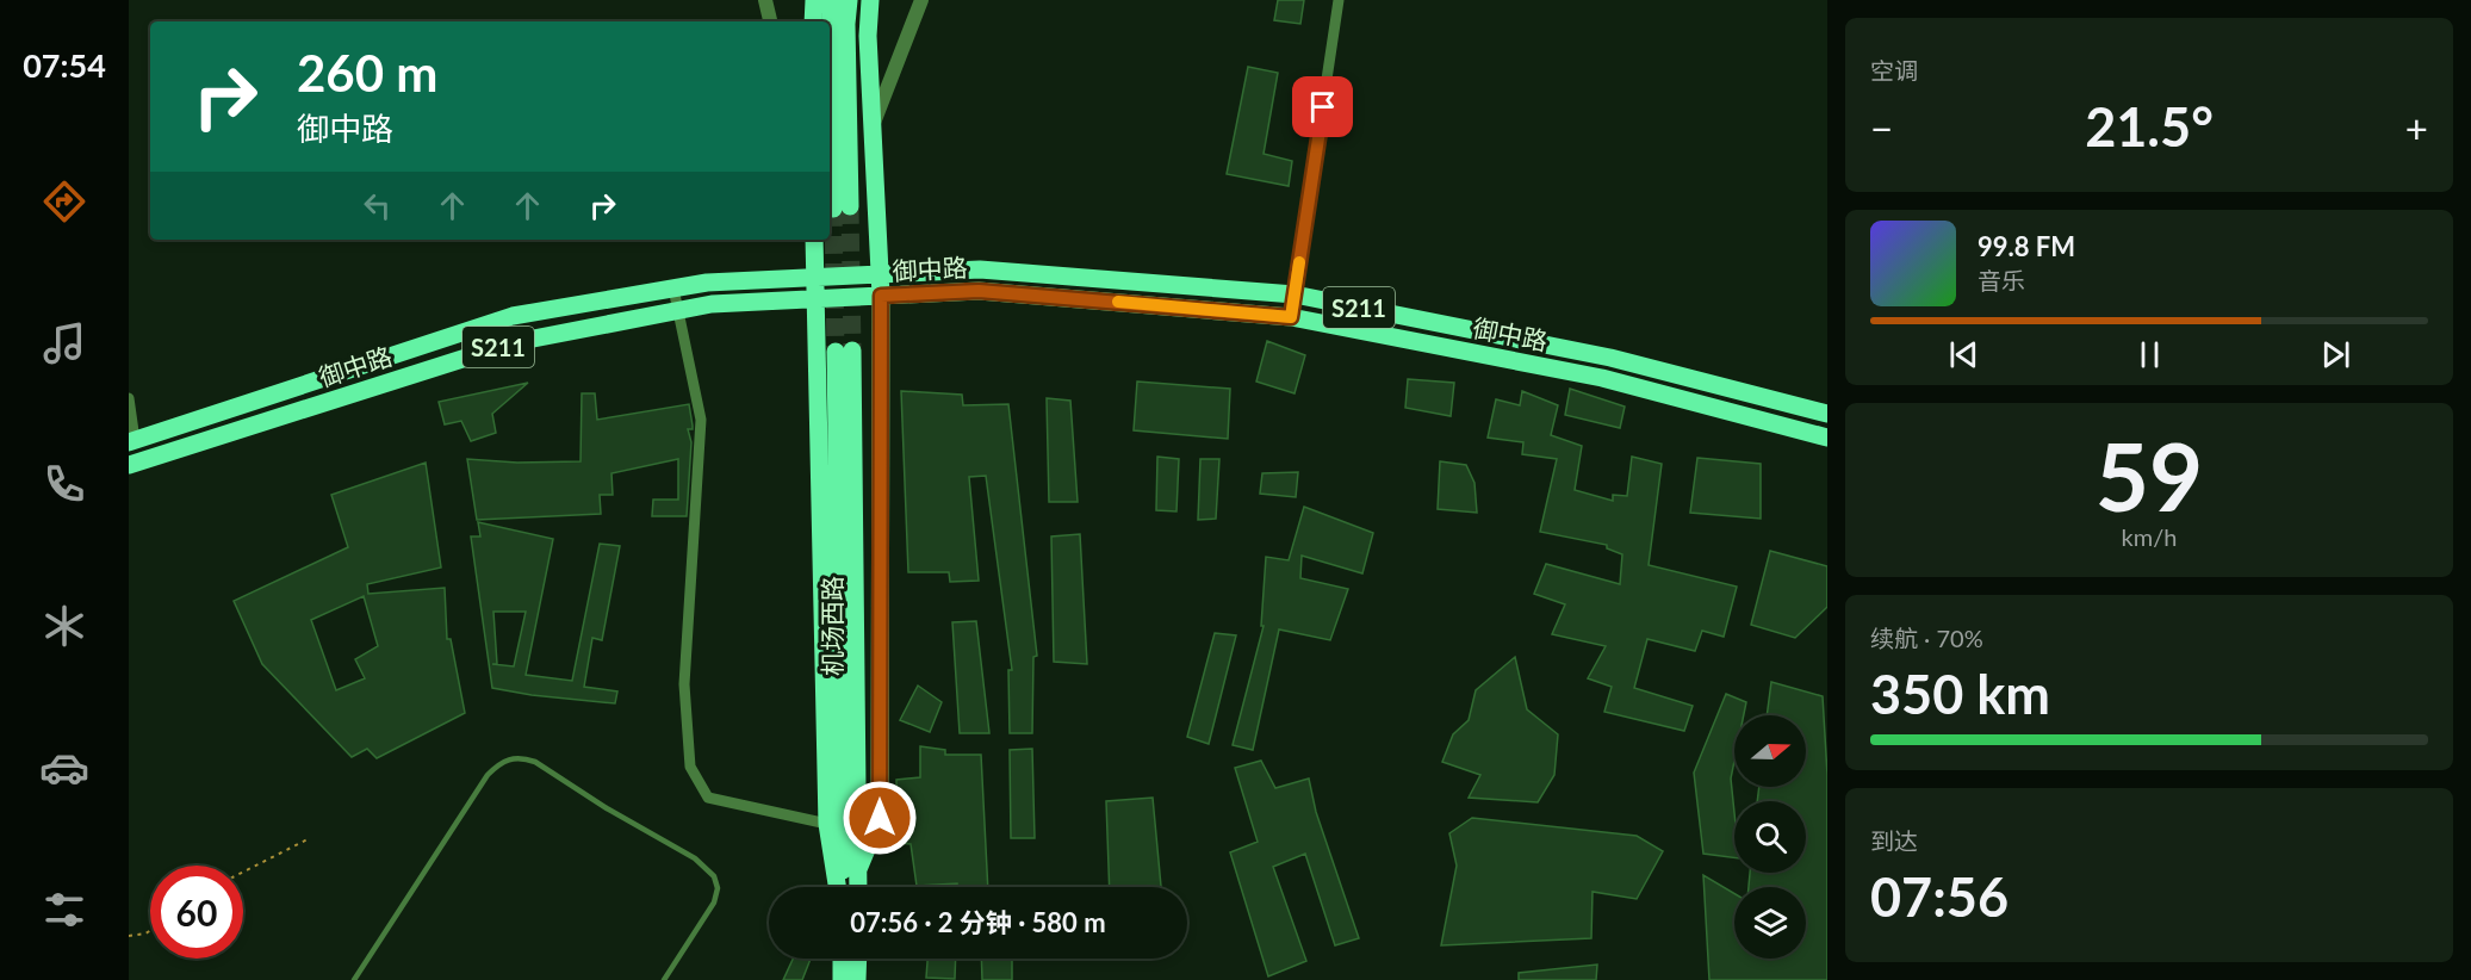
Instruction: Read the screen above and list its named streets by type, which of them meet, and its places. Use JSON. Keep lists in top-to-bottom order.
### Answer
{
  "streets": {
    "main road": ["御中路", "S211", "机场西路"]
  },
  "north": "right",
  "page": {
    "tabs": "07:54",
    "tile": [
      "空调",
      ["59", "km/h"],
      ["续航 · 70%", "350 km"],
      ["到达", "07:56"]
    ],
    "turn": ["260 m", "御中路"],
    "heat": ["−", "21.5°", "+"],
    "song": ["99.8 FM", "音乐"],
    "limit": "60",
    "trip": "07:56 · 2 分钟 · 580 m"
  }
}
